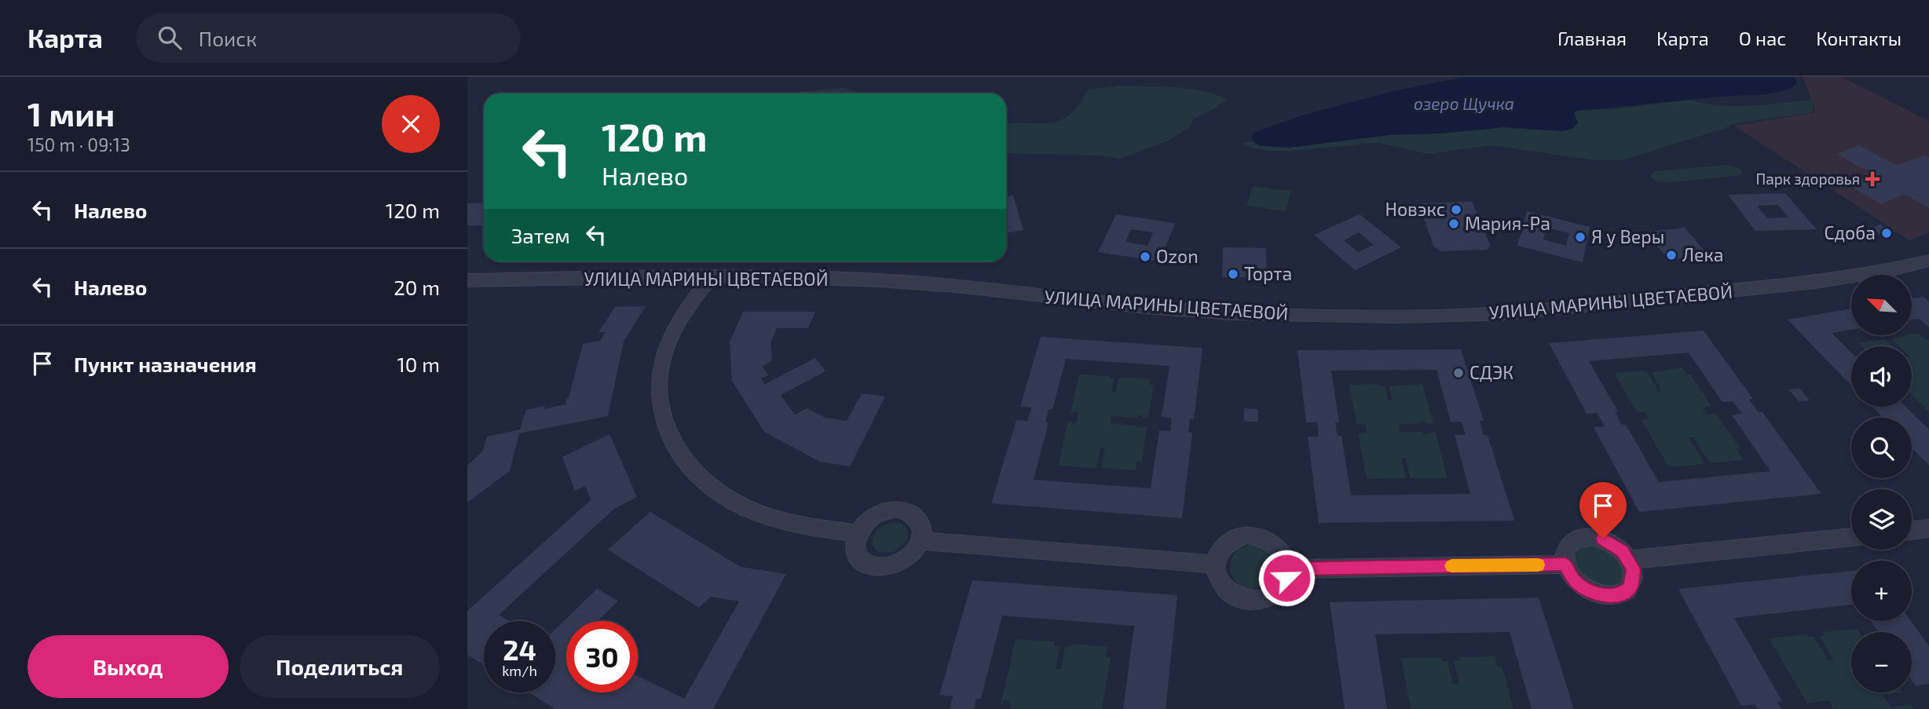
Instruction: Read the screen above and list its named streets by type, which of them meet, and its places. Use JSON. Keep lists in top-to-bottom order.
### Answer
{
  "streets": {
    "street": ["УЛИЦА МАРИНЫ ЦВЕТАЕВОЙ"]
  },
  "water": ["озеро Щучка"],
  "places": {
    "health": ["Парк здоровья"],
    "other": [
      "Новэкс",
      "Мария-Ра",
      "Сдоба",
      "Я у Веры",
      "Лека",
      "Ozon",
      "Торта",
      "СДЭК"
    ]
  },
  "north": "top left",
  "page": {
    "header": "Карта",
    "search": "Поиск",
    "nav": [
      "Главная",
      "Карта",
      "О нас",
      "Контакты"
    ],
    "heading": ["1 мин", "150 m · 09:13"],
    "turn": ["120 m", "Налево"],
    "list": [
      {
        "name": "Налево",
        "value": "120 m"
      },
      {
        "name": "Налево",
        "value": "20 m"
      },
      {
        "name": "Пункт назначения",
        "value": "10 m"
      }
    ],
    "then": "Затем",
    "map_buttons": ["+", "−"],
    "speed": "24 km/h",
    "limit": "30",
    "buttons": ["Выход", "Поделиться"]
  }
}
